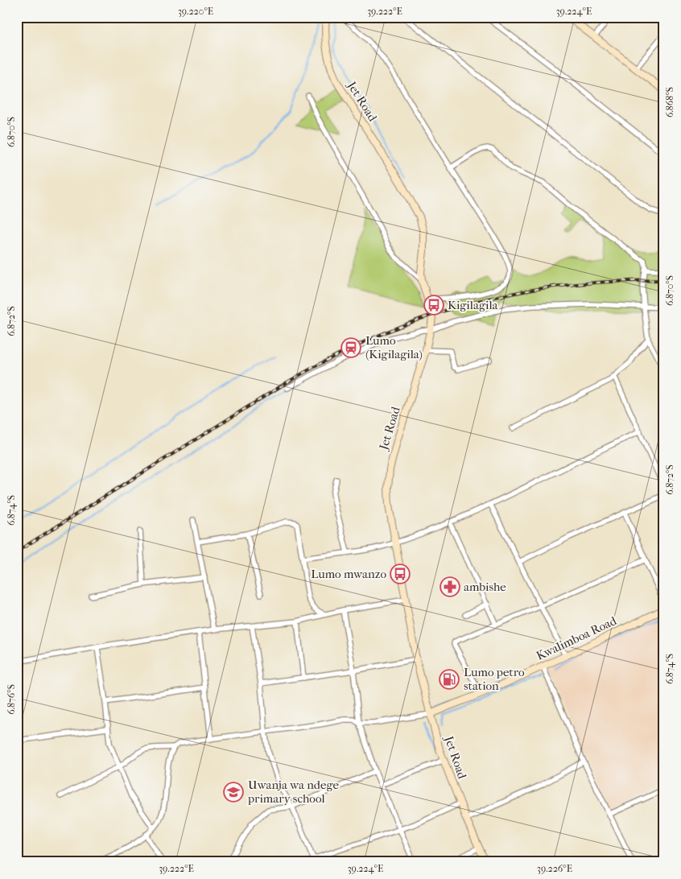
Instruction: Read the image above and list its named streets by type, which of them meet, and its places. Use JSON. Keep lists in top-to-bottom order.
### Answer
{
  "streets": {
    "main road": ["Jet Road", "Kwalimboa Road"]
  },
  "crossings": [
    ["Jet Road", "Kwalimboa Road"]
  ],
  "places": {
    "bus stop": ["Kigilagila", "Lumo mwanzo"],
    "station": ["Lumo (Kigilagila)"],
    "pharmacy": ["ambishe"],
    "fuel station": ["Lumo petro station"],
    "school or university": ["Uwanja wa ndege primary school"]
  },
  "coordinates": [
    "39.220°E",
    "39.222°E",
    "39.224°E",
    "6.868°S",
    "6.870°S",
    "6.872°S",
    "6.874°S",
    "6.876°S",
    "39.226°E"
  ]
}
